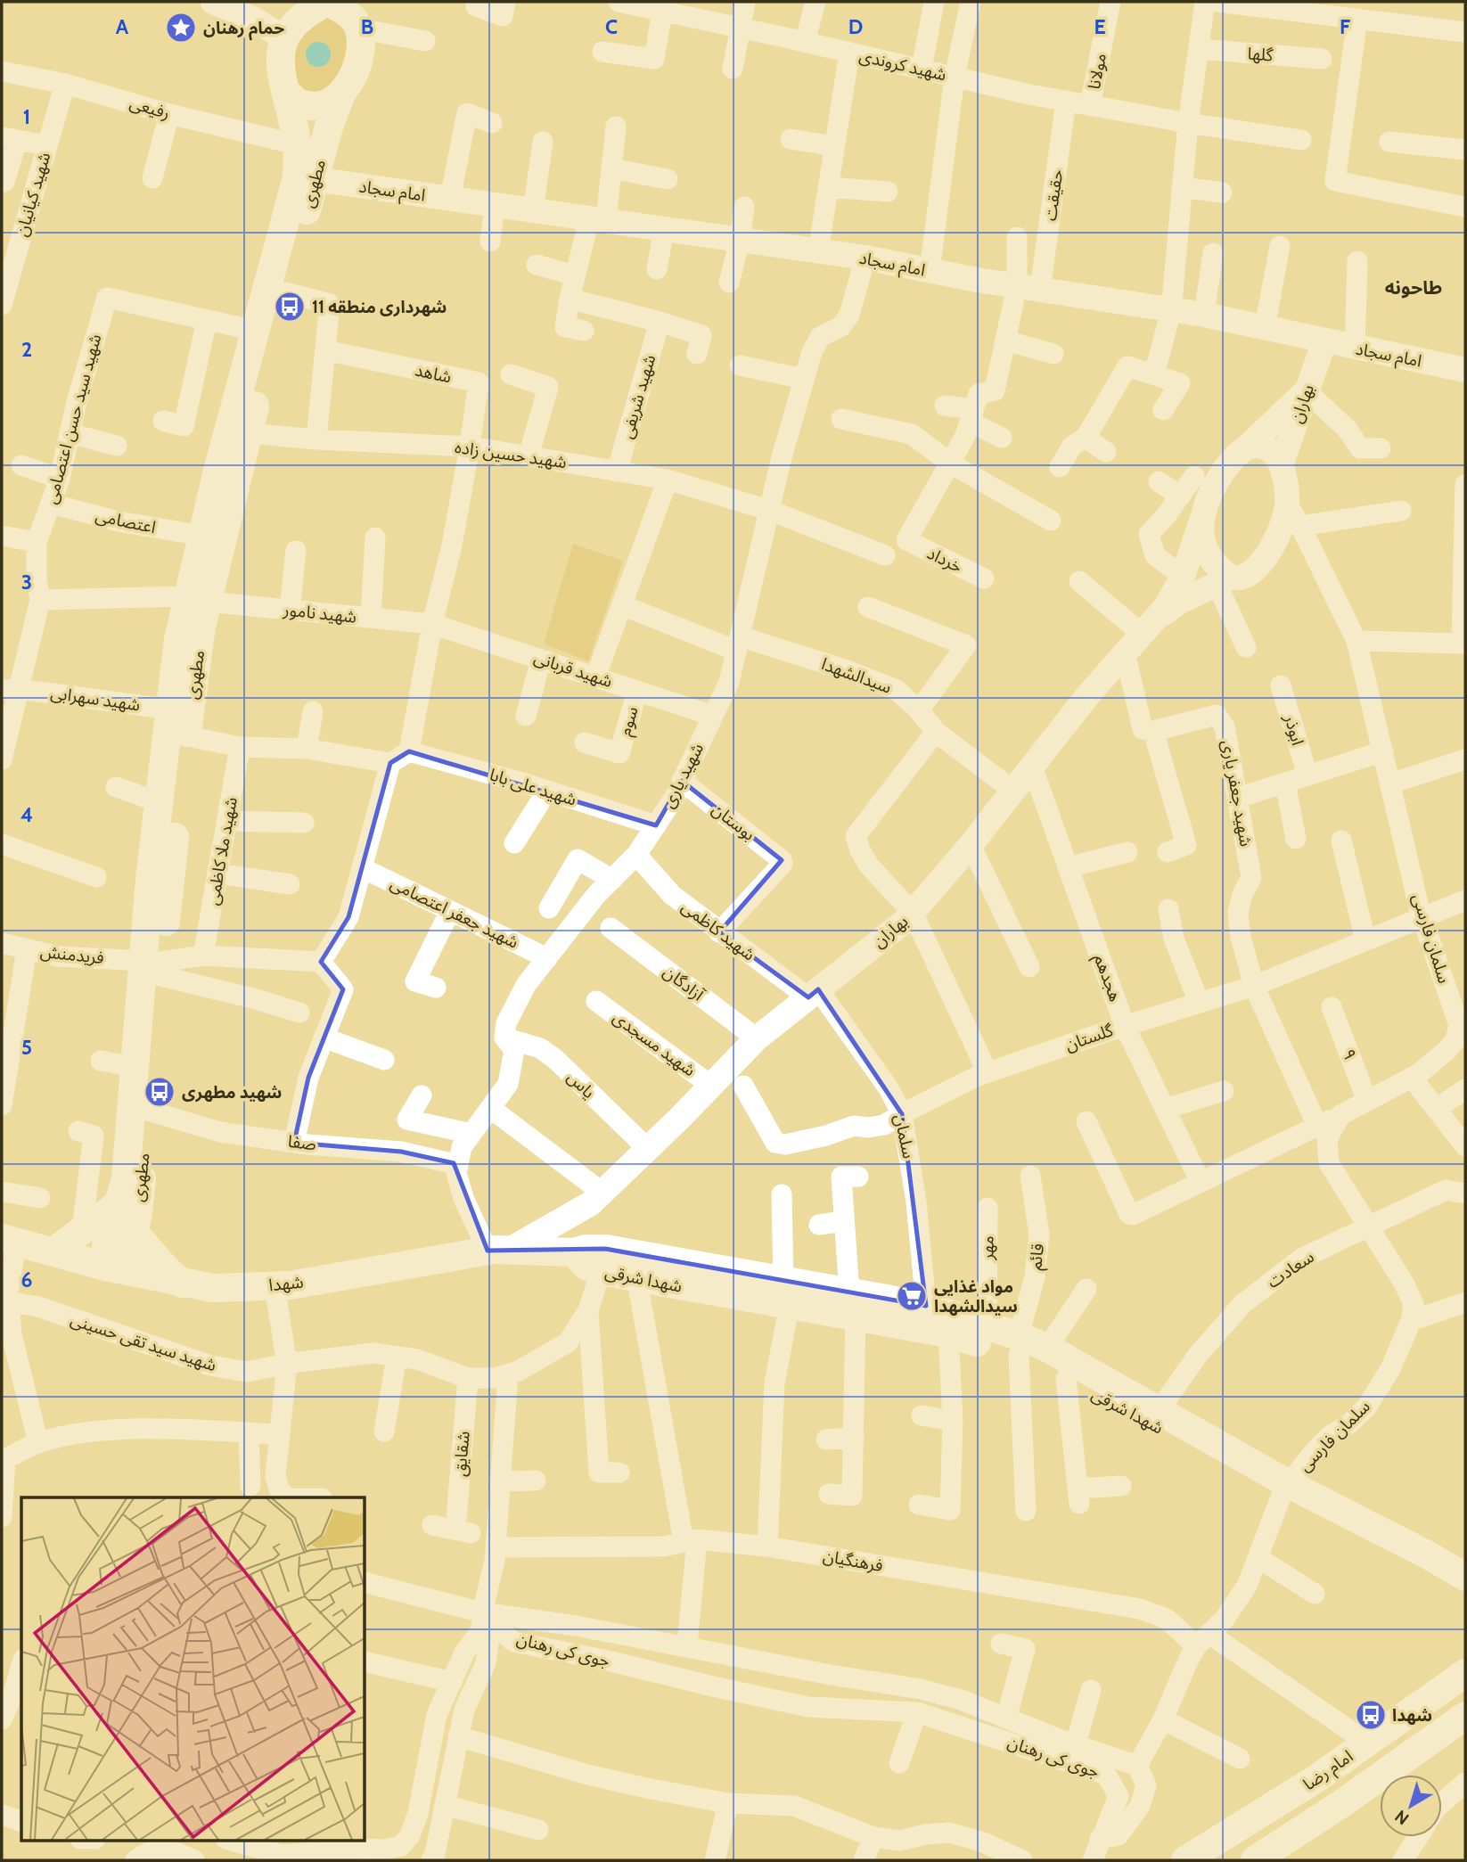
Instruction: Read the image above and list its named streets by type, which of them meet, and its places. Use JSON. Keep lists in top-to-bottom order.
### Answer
{
  "streets": {
    "main road": [
      "مطهری",
      "شهدا شرقی",
      "شهدا",
      "امام رضا"
    ],
    "street": [
      "گلها",
      "شهید کروندی",
      "مولانا",
      "رفیعی",
      "امام سجاد",
      "شهید کیانیان",
      "حقیقت",
      "شاهد",
      "شهید شریفی",
      "بهاران",
      "شهید سید حسن اعتصامی",
      "شهید حسین زاده",
      "اعتصامی",
      "خرداد",
      "شهید نامور",
      "شهید قربانی",
      "سیدالشهدا",
      "شهید سهرابی",
      "سوم",
      "ابوذر",
      "شهید یاری",
      "شهید علی بابا",
      "شهید جعفر یاری",
      "بوستان",
      "شهید ملا کاظمی",
      "شهید جعفر اعتصامی",
      "شهید کاظمی",
      "سلمان فارسی",
      "فریدمنش",
      "هجدهم",
      "آزادگان",
      "گلستان",
      "شهید مسجدی",
      "۹",
      "یاس",
      "سلمان",
      "صفا",
      "مهر",
      "قائم",
      "سعادت",
      "شهید سید تقی حسینی",
      "شقایق",
      "فرهنگیان",
      "جوی کی رهنان"
    ]
  },
  "crossings": [
    ["شهید کروندی", "مولانا"],
    ["شهید کروندی", "حقیقت"],
    ["رفیعی", "مطهری"],
    ["رفیعی", "شهید کیانیان"],
    ["مطهری", "امام سجاد"],
    ["مطهری", "شهید حسین زاده"],
    ["مطهری", "اعتصامی"],
    ["مطهری", "شهید نامور"],
    ["مطهری", "شهید سهرابی"],
    ["مطهری", "فریدمنش"],
    ["مطهری", "صفا"],
    ["مطهری", "شهدا"],
    ["امام سجاد", "حقیقت"],
    ["امام سجاد", "بهاران"],
    ["امام سجاد", "شهید یاری"],
    ["شاهد", "شهید حسین زاده"],
    ["شهید شریفی", "شهید حسین زاده"],
    ["بهاران", "سیدالشهدا"],
    ["بهاران", "شهید کاظمی"],
    ["بهاران", "سلمان فارسی"],
    ["بهاران", "هجدهم"],
    ["بهاران", "آزادگان"],
    ["بهاران", "شهید مسجدی"],
    ["بهاران", "یاس"],
    ["بهاران", "سلمان"],
    ["شهید سید حسن اعتصامی", "اعتصامی"],
    ["شهید سید حسن اعتصامی", "شهید نامور"],
    ["شهید سید حسن اعتصامی", "شهید سهرابی"],
    ["شهید حسین زاده", "شهید یاری"],
    ["شهید نامور", "شهید قربانی"],
    ["شهید قربانی", "سوم"],
    ["شهید قربانی", "شهید یاری"],
    ["سیدالشهدا", "شهید یاری"],
    ["شهید یاری", "شهید علی بابا"],
    ["شهید یاری", "بوستان"],
    ["شهید یاری", "شهید جعفر اعتصامی"],
    ["شهید یاری", "شهید کاظمی"],
    ["شهید یاری", "یاس"],
    ["شهید جعفر یاری", "گلستان"],
    ["بوستان", "شهید کاظمی"],
    ["شهید کاظمی", "سلمان"],
    ["سلمان فارسی", "گلستان"],
    ["سلمان فارسی", "۹"],
    ["سلمان فارسی", "سعادت"],
    ["سلمان فارسی", "شهدا شرقی"],
    ["هجدهم", "گلستان"],
    ["گلستان", "سلمان"],
    ["سلمان", "شهدا شرقی"],
    ["مهر", "شهدا شرقی"],
    ["قائم", "شهدا شرقی"],
    ["سعادت", "شهدا شرقی"],
    ["شهدا شرقی", "شهدا"],
    ["شهدا شرقی", "شهید سید تقی حسینی"],
    ["شهید سید تقی حسینی", "شقایق"],
    ["فرهنگیان", "امام رضا"]
  ],
  "districts": ["طاحونه"],
  "places": {
    "place": ["حمام رهنان"],
    "bus stop": ["شهرداری منطقه 11", "شهید مطهری", "شهدا"],
    "supermarket": ["مواد غذایی سیدالشهدا"]
  },
  "north": "bottom left",
  "grid": {
    "columns": [
      "A",
      "B",
      "C",
      "D",
      "E",
      "F"
    ],
    "rows": [
      "1",
      "2",
      "3",
      "4",
      "5",
      "6"
    ]
  }
}
